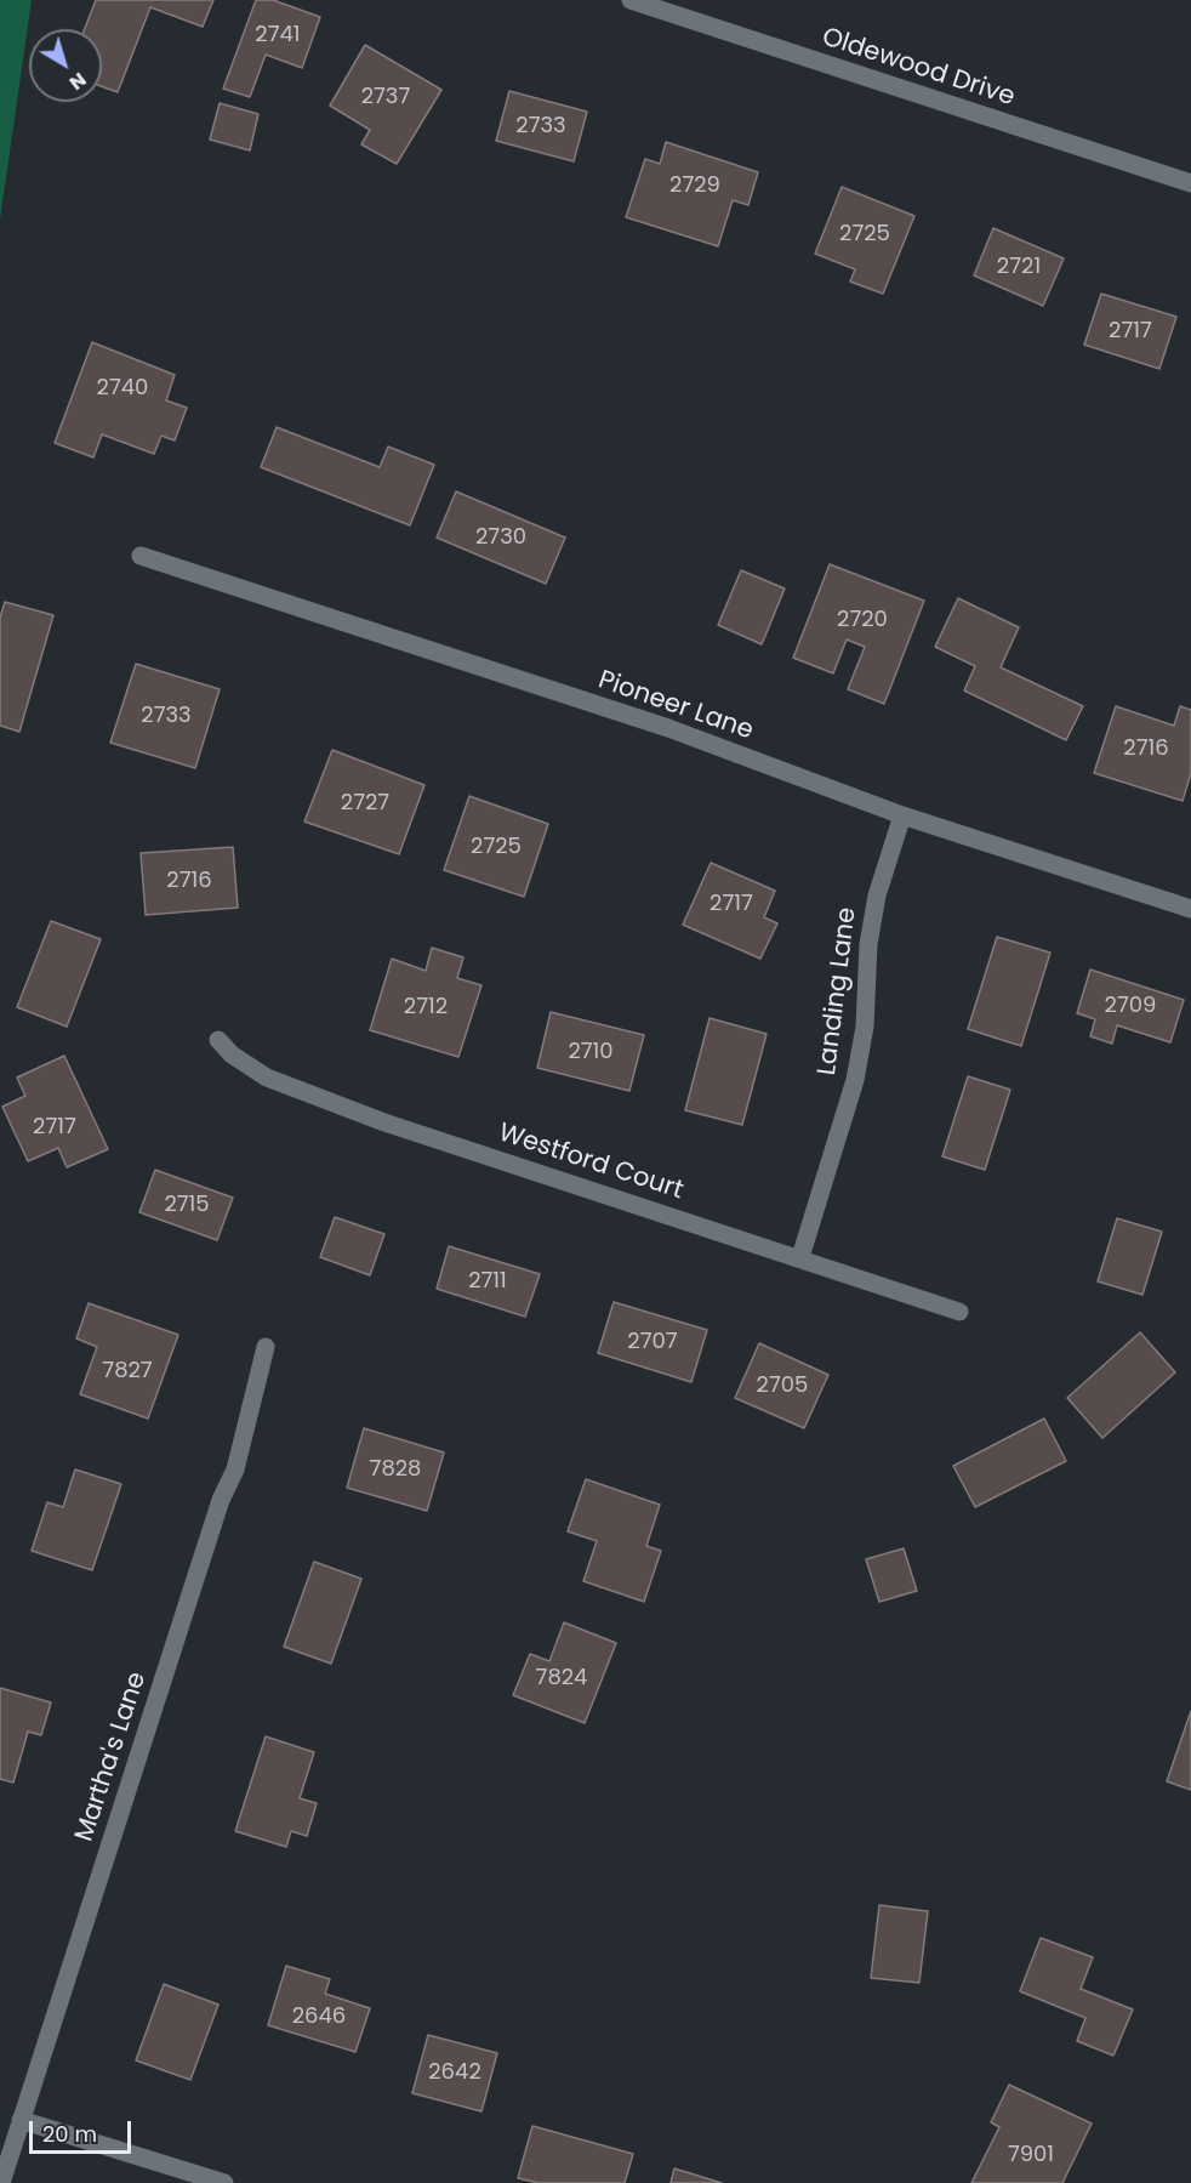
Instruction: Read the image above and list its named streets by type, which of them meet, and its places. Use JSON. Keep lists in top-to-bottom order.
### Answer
{
  "streets": {
    "street": [
      "Oldewood Drive",
      "Pioneer Lane",
      "Landing Lane",
      "Westford Court",
      "Martha's Lane"
    ]
  },
  "crossings": [
    ["Pioneer Lane", "Landing Lane"],
    ["Landing Lane", "Westford Court"]
  ],
  "house_numbers": [
    "2741",
    "2737",
    "2733",
    "2729",
    "2725",
    "2721",
    "2717",
    "2740",
    "2730",
    "2720",
    "2733",
    "2716",
    "2727",
    "2725",
    "2716",
    "2717",
    "2709",
    "2712",
    "2710",
    "2717",
    "2715",
    "2711",
    "2707",
    "7827",
    "2705",
    "7828",
    "7824",
    "2646",
    "2642",
    "7901"
  ],
  "scale_bar": "20 m",
  "north": "bottom right"
}
